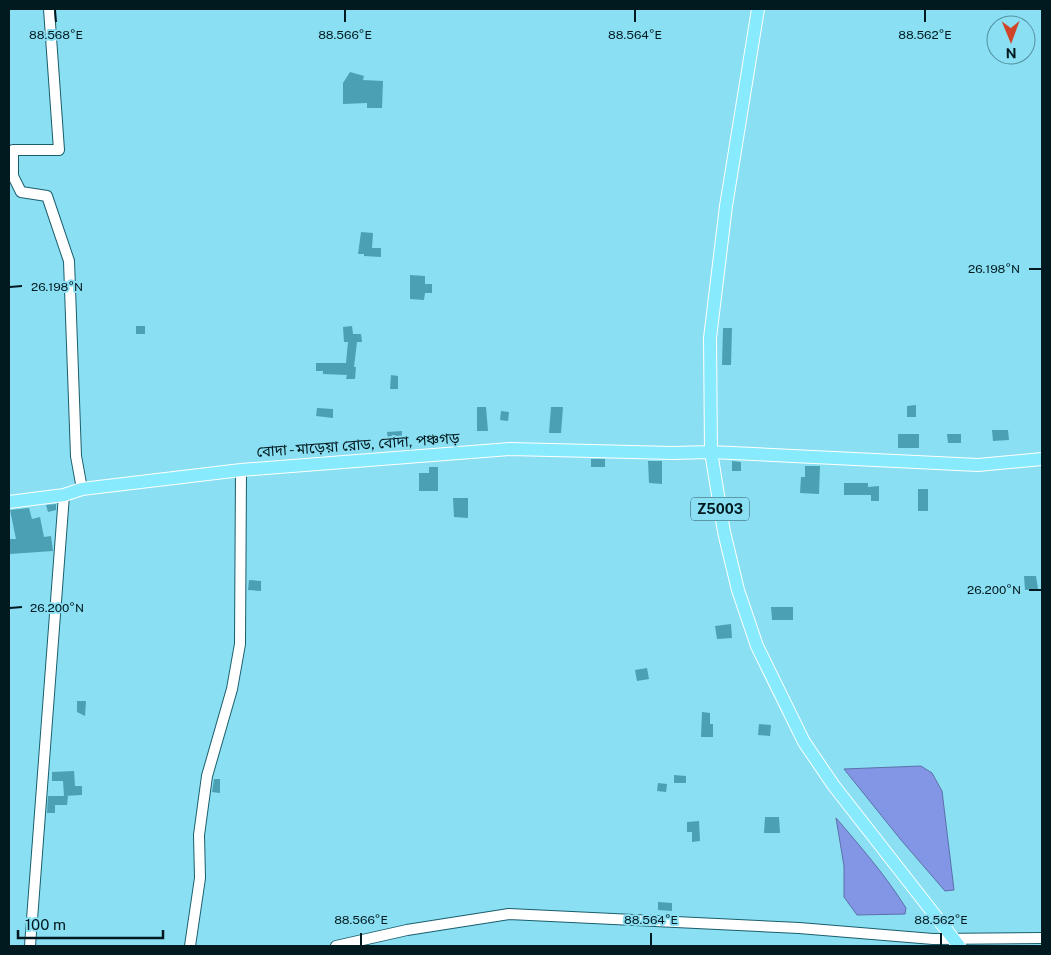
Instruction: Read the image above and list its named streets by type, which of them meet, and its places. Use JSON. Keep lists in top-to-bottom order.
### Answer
{
  "streets": {
    "main road": ["বোদা - মাড়েয়া রোড, বোদা, পঞ্চগড়", "Z5003"]
  },
  "crossings": [
    ["বোদা - মাড়েয়া রোড, বোদা, পঞ্চগড়", "Z5003"]
  ],
  "scale_bar": "100 m",
  "north": "bottom",
  "coordinates": [
    "88.568°E",
    "88.566°E",
    "88.564°E",
    "88.562°E",
    "26.198°N",
    "26.200°N"
  ]
}
